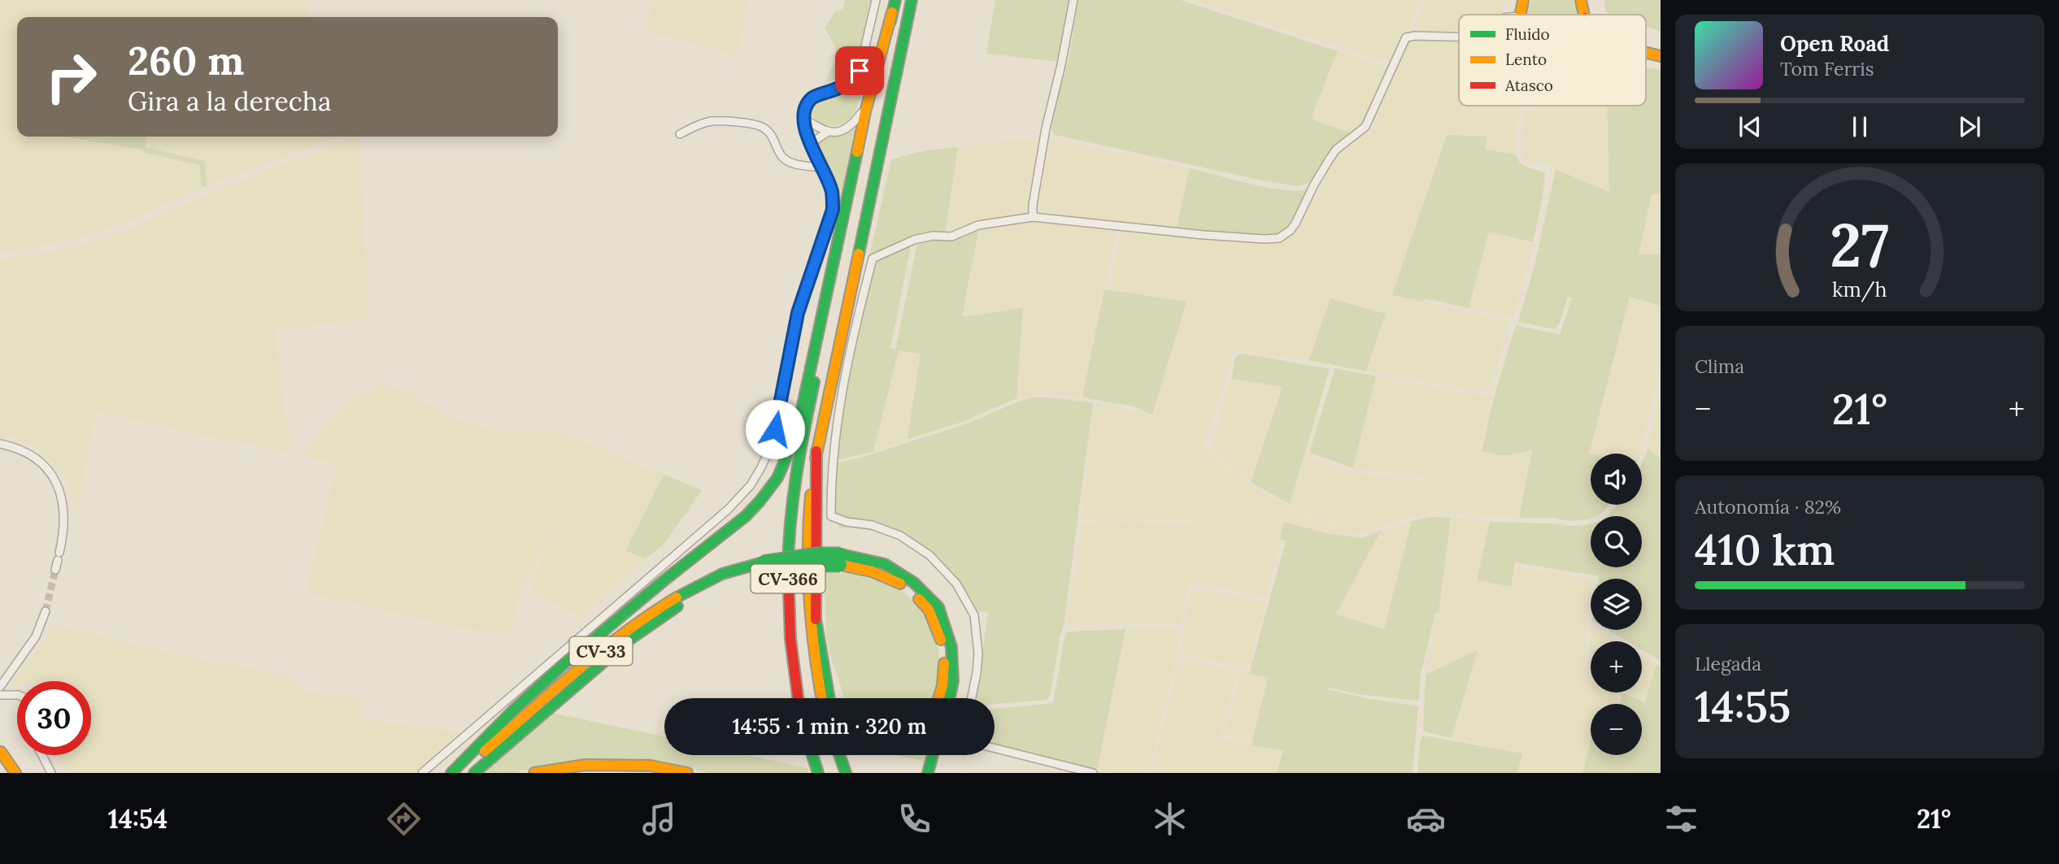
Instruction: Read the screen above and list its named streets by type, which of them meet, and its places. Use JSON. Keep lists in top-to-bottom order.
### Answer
{
  "streets": {
    "main road": ["CV-366", "CV-33"]
  },
  "legend": ["Fluido", "Lento", "Atasco"],
  "page": {
    "turn": ["260 m", "Gira a la derecha"],
    "song": ["Open Road", "Tom Ferris"],
    "tile": [
      "Clima",
      ["Autonomía · 82%", "410 km"],
      ["Llegada", "14:55"]
    ],
    "heat": ["−", "21°", "+"],
    "map_buttons": ["+", "−"],
    "limit": "30",
    "trip": "14:55 · 1 min · 320 m",
    "tabs": ["14:54", "21°"],
    "gauge": ["27", "km/h"]
  }
}
